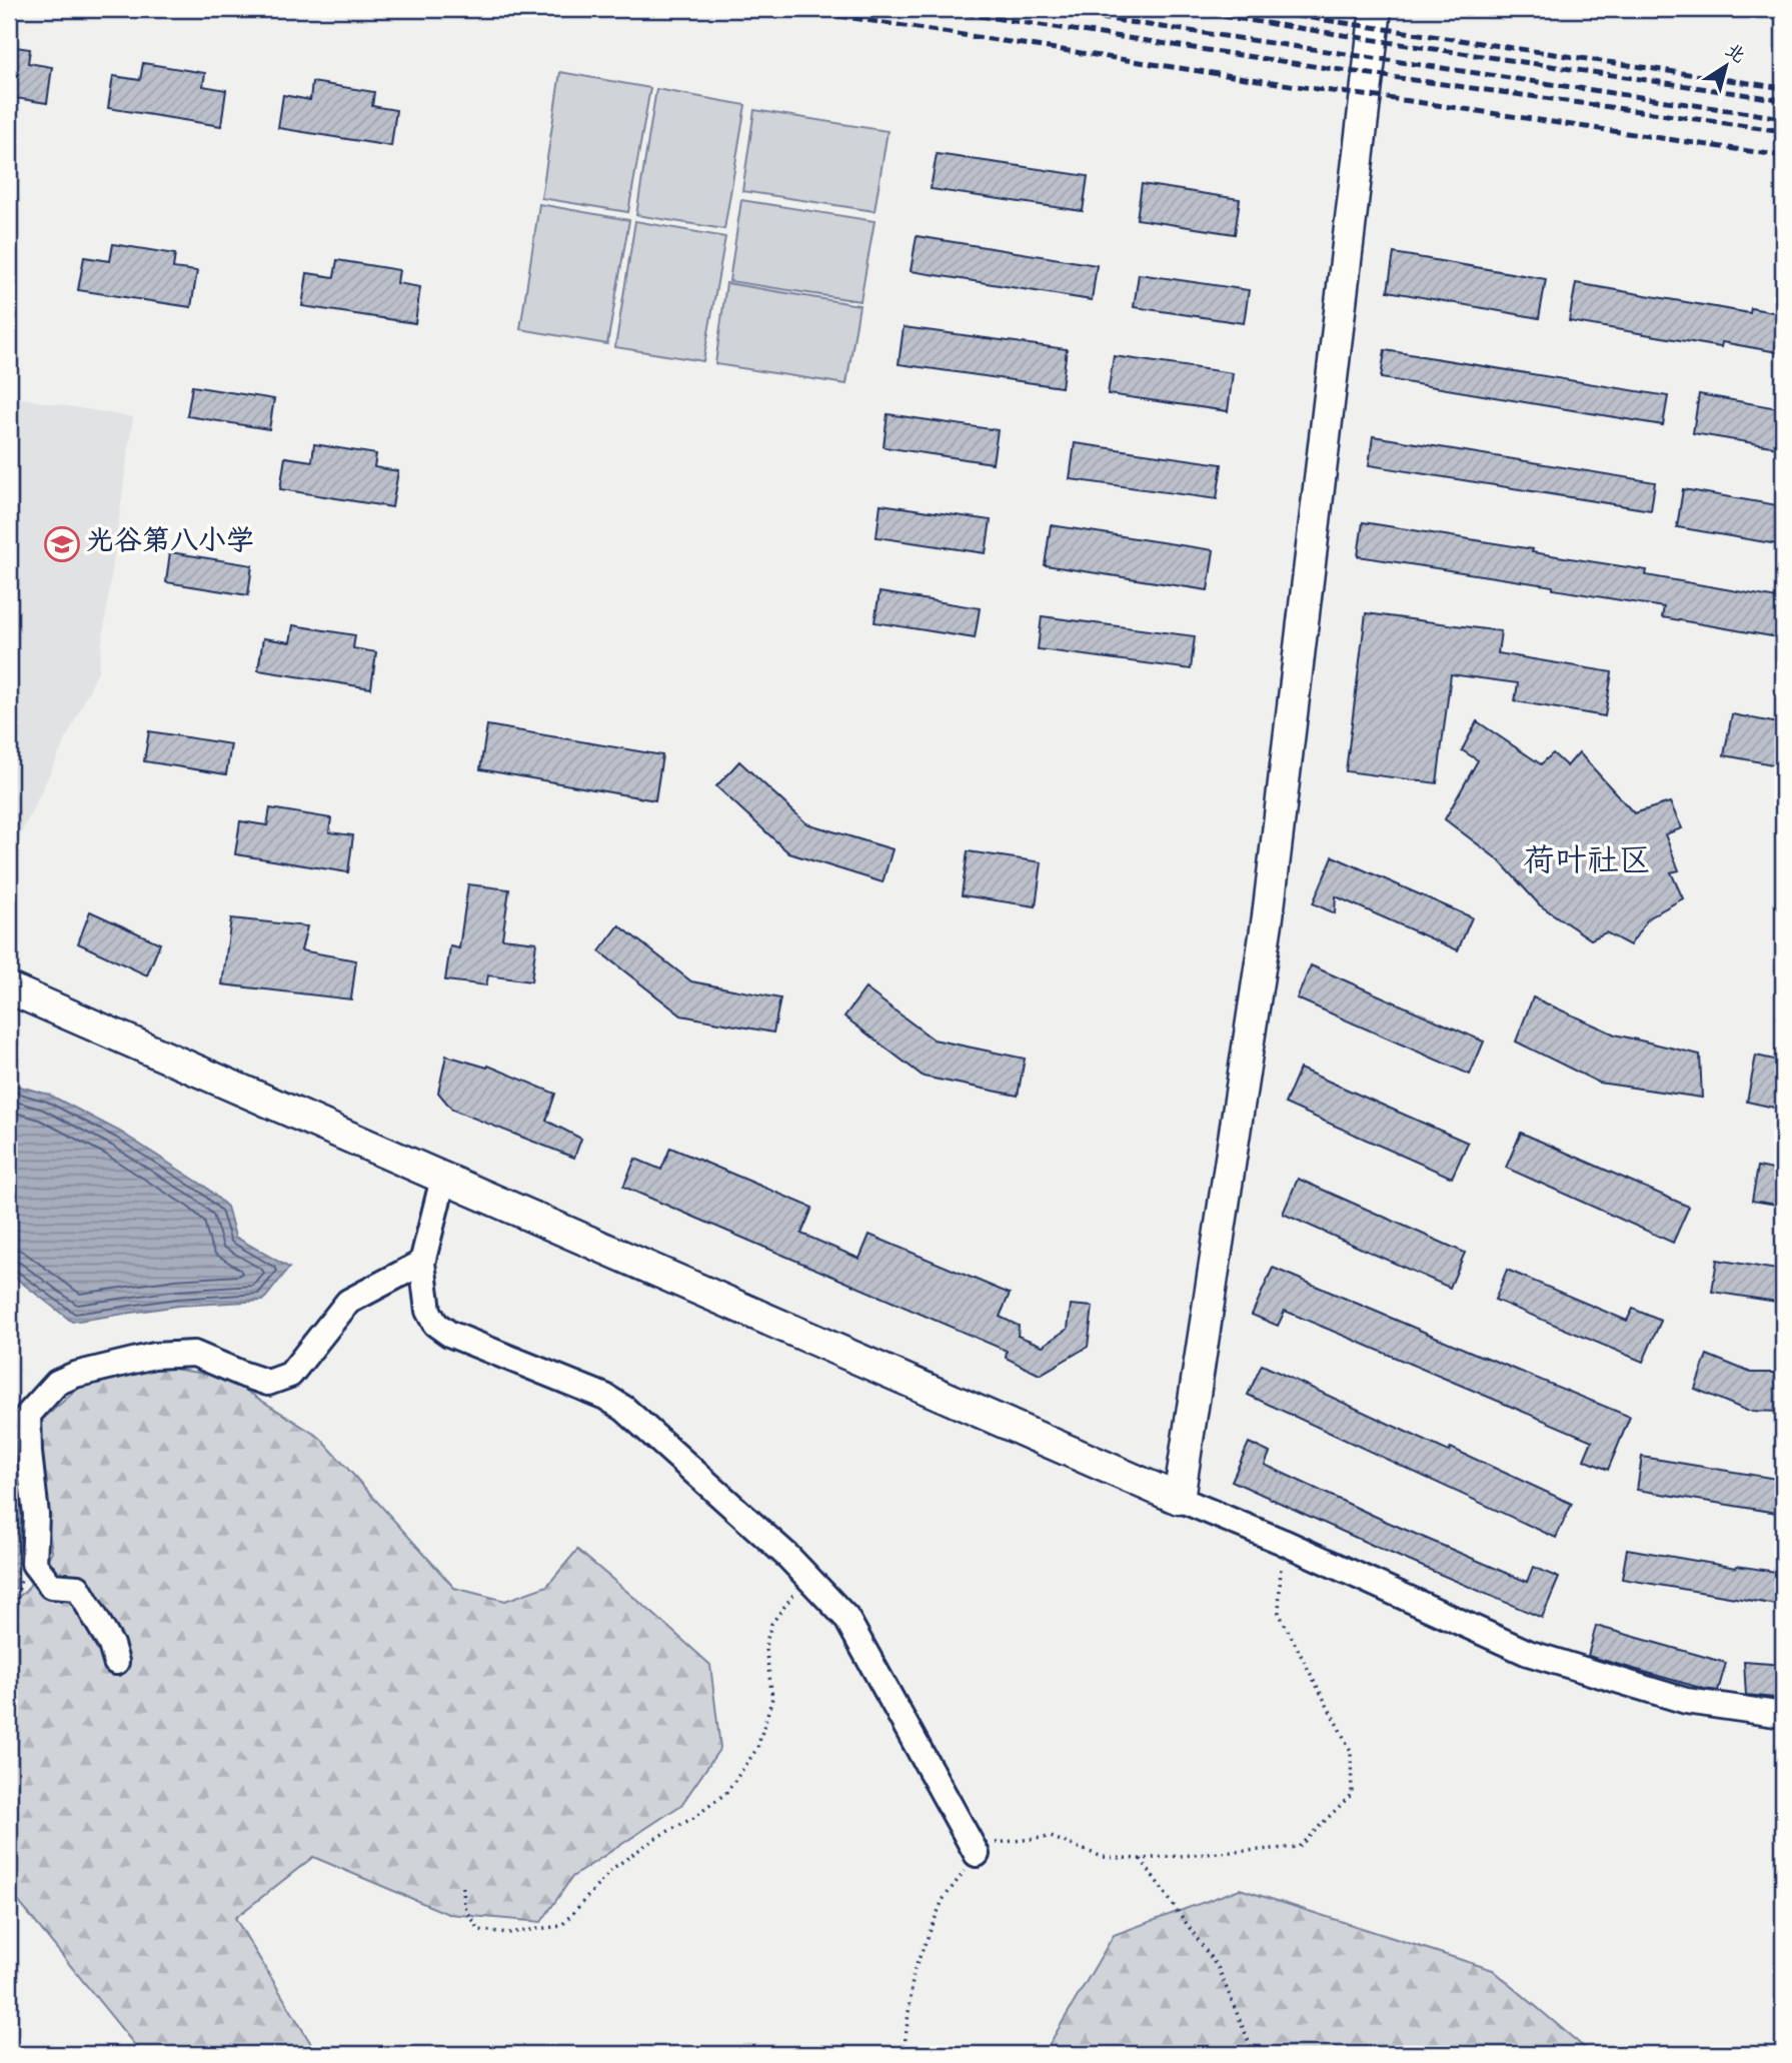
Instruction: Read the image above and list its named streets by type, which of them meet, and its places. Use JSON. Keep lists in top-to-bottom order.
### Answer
{
  "districts": ["荷叶社区"],
  "places": {
    "school or university": ["光谷第八小学"]
  },
  "north": "top right"
}
